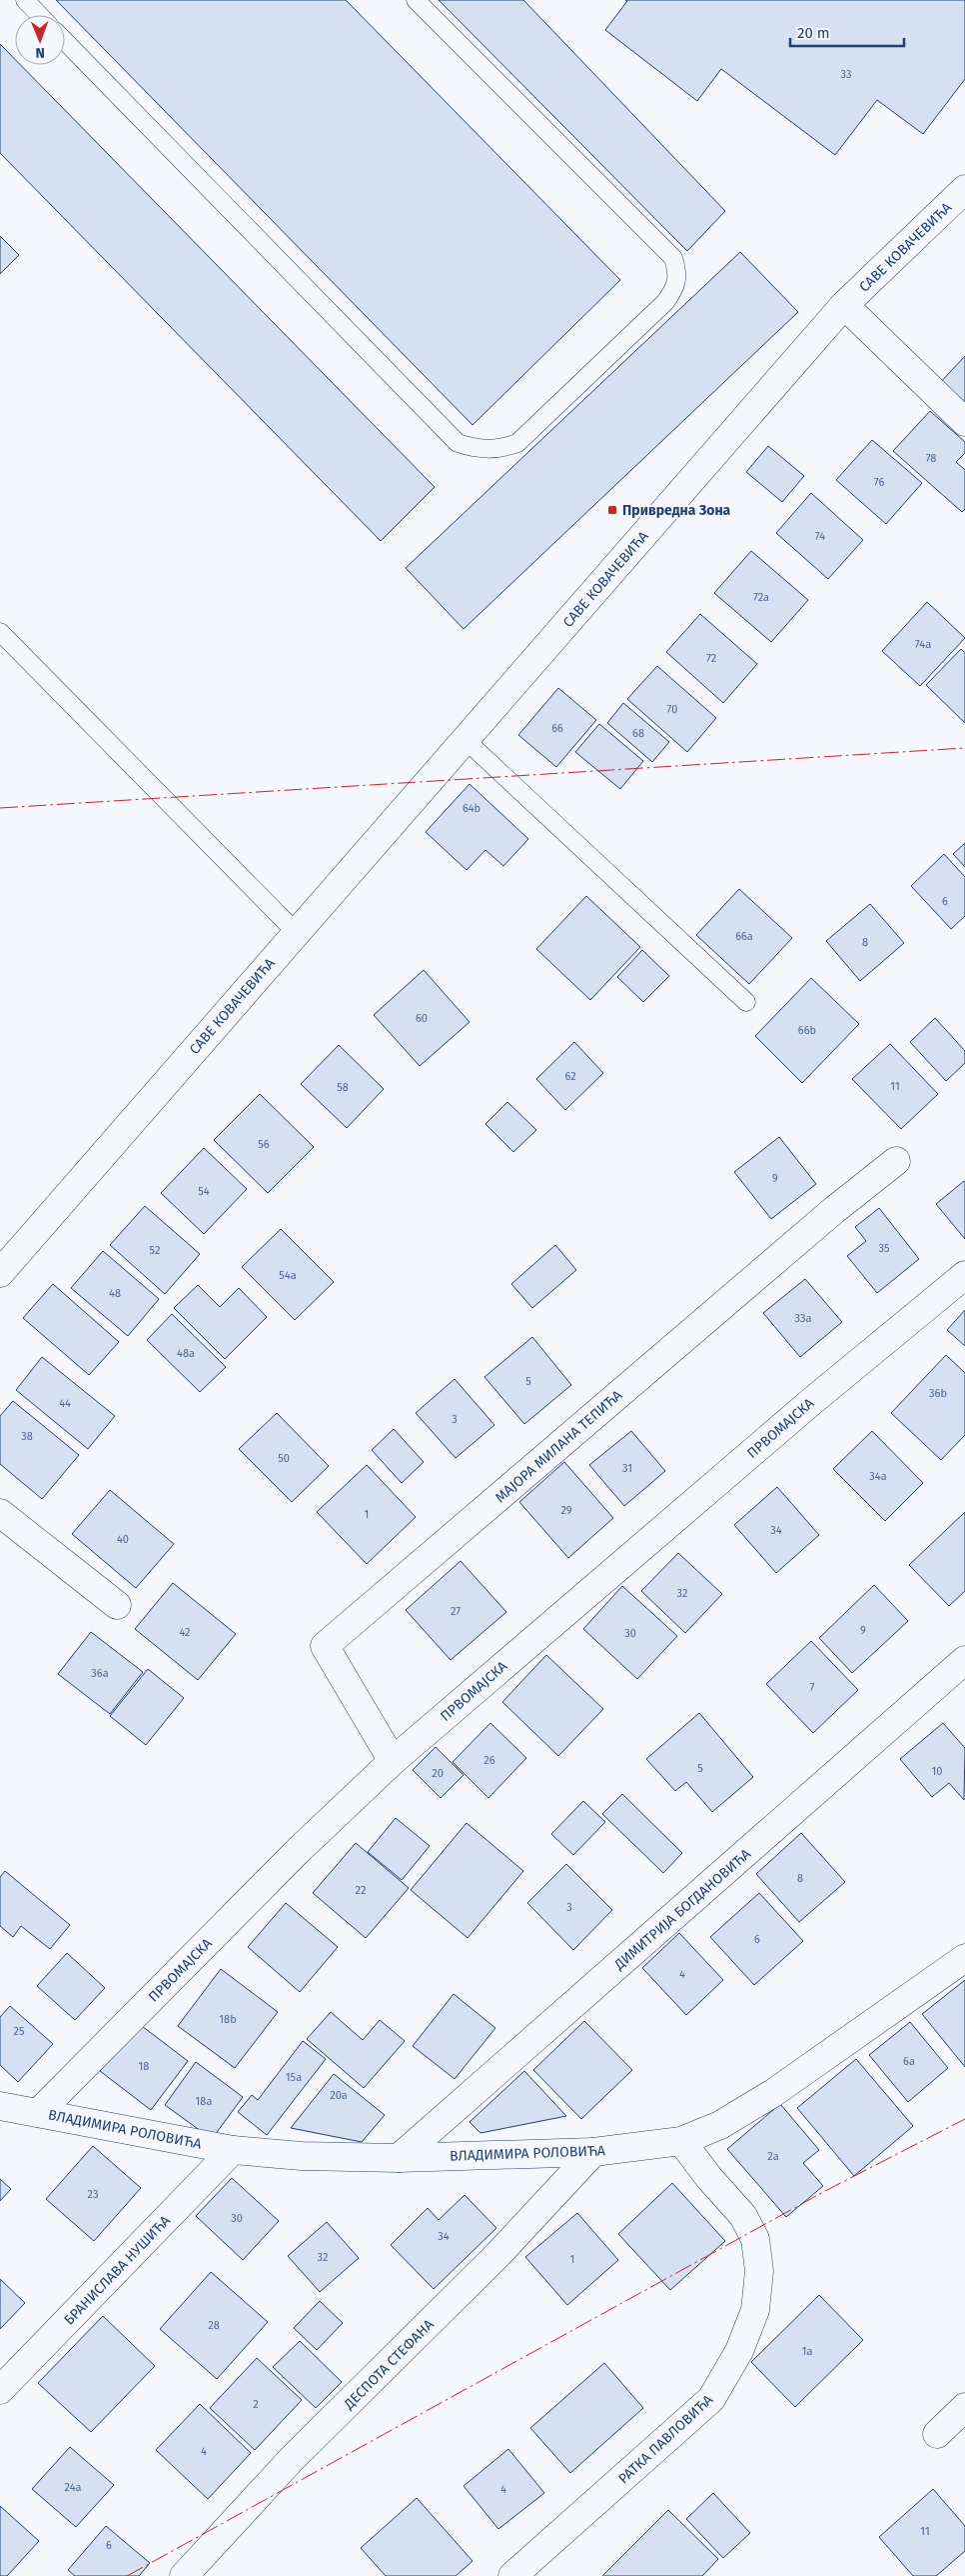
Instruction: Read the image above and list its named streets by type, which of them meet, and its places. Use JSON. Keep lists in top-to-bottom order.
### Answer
{
  "streets": {
    "street": [
      "САВЕ КОВАЧЕВИЋА",
      "ПРВОМАЈСКА",
      "МАЈОРА МИЛАНА ТЕПИЋА",
      "ДИМИТРИЈА БОГДАНОВИЋА",
      "ВЛАДИМИРА РОЛОВИЋА",
      "БРАНИСЛАВА НУШИЋА",
      "ДЕСПОТА СТЕФАНА",
      "РАТКА ПАВЛОВИЋА"
    ]
  },
  "crossings": [
    ["ПРВОМАЈСКА", "МАЈОРА МИЛАНА ТЕПИЋА"],
    ["ПРВОМАЈСКА", "ВЛАДИМИРА РОЛОВИЋА"],
    ["ДИМИТРИЈА БОГДАНОВИЋА", "ВЛАДИМИРА РОЛОВИЋА"],
    ["ВЛАДИМИРА РОЛОВИЋА", "БРАНИСЛАВА НУШИЋА"],
    ["ВЛАДИМИРА РОЛОВИЋА", "ДЕСПОТА СТЕФАНА"],
    ["ВЛАДИМИРА РОЛОВИЋА", "РАТКА ПАВЛОВИЋА"]
  ],
  "places": {
    "transit": ["Привредна Зона"]
  },
  "house_numbers": [
    "33",
    "78",
    "76",
    "74",
    "72a",
    "74a",
    "72",
    "70",
    "66",
    "68",
    "64b",
    "6",
    "66a",
    "8",
    "60",
    "66b",
    "62",
    "11",
    "58",
    "56",
    "9",
    "54",
    "35",
    "52",
    "54a",
    "48",
    "33a",
    "48a",
    "5",
    "36b",
    "44",
    "3",
    "38",
    "50",
    "31",
    "34a",
    "29",
    "1",
    "34",
    "40",
    "32",
    "27",
    "9",
    "42",
    "30",
    "36a",
    "7",
    "26",
    "5",
    "10",
    "20",
    "8",
    "22",
    "3",
    "6",
    "4",
    "18b",
    "25",
    "6a",
    "18",
    "15a",
    "20a",
    "18a",
    "2a",
    "23",
    "30",
    "34",
    "32",
    "1",
    "28",
    "1a",
    "2",
    "4",
    "24a",
    "4",
    "11",
    "6"
  ],
  "scale_bar": "20 m",
  "north": "bottom"
}
